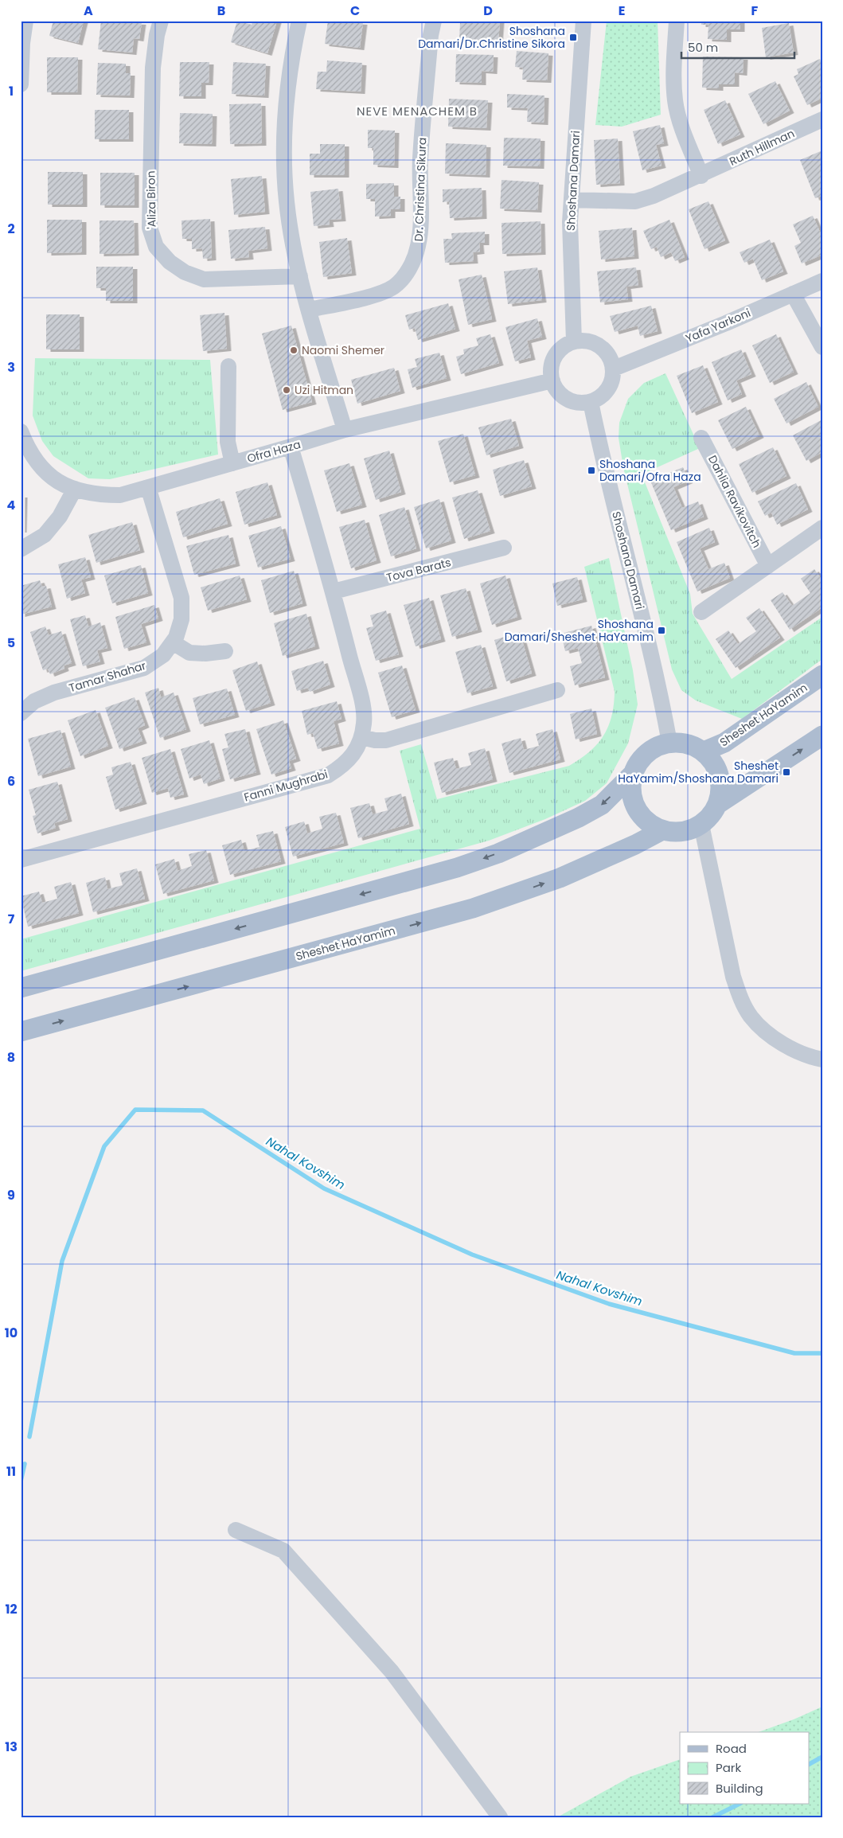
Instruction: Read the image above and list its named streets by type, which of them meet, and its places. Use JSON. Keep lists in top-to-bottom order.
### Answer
{
  "streets": {
    "main road": ["Sheshet HaYamim"],
    "street": [
      "Ruth Hillman",
      "Shoshana Damari",
      "Dr. Christina Sikura",
      "'Aliza Biron",
      "Yafa Yarkoni",
      "Ofra Haza",
      "Dahlia Ravikovitch",
      "Tova Barats",
      "Tamar Shahar",
      "Fanni Mughrabi"
    ]
  },
  "crossings": [
    ["Ruth Hillman", "Shoshana Damari"],
    ["Shoshana Damari", "Yafa Yarkoni"],
    ["Shoshana Damari", "Ofra Haza"],
    ["Shoshana Damari", "Sheshet HaYamim"],
    ["Yafa Yarkoni", "Ofra Haza"],
    ["Ofra Haza", "Tamar Shahar"]
  ],
  "districts": ["NEVE MENACHEM B"],
  "water": ["Nahal Kovshim"],
  "places": {
    "transit": [
      "Shoshana Damari/Dr.Christine Sikora",
      "Shoshana Damari/Ofra Haza",
      "Shoshana Damari/Sheshet HaYamim",
      "Sheshet HaYamim/Shoshana Damari"
    ],
    "other": ["Naomi Shemer", "Uzi Hitman"]
  },
  "legend": ["Road", "Park", "Building"],
  "scale_bar": "50 m",
  "grid": {
    "columns": [
      "A",
      "B",
      "C",
      "D",
      "E",
      "F"
    ],
    "rows": [
      "1",
      "2",
      "3",
      "4",
      "5",
      "6",
      "7",
      "8",
      "9",
      "10",
      "11",
      "12",
      "13"
    ]
  }
}
